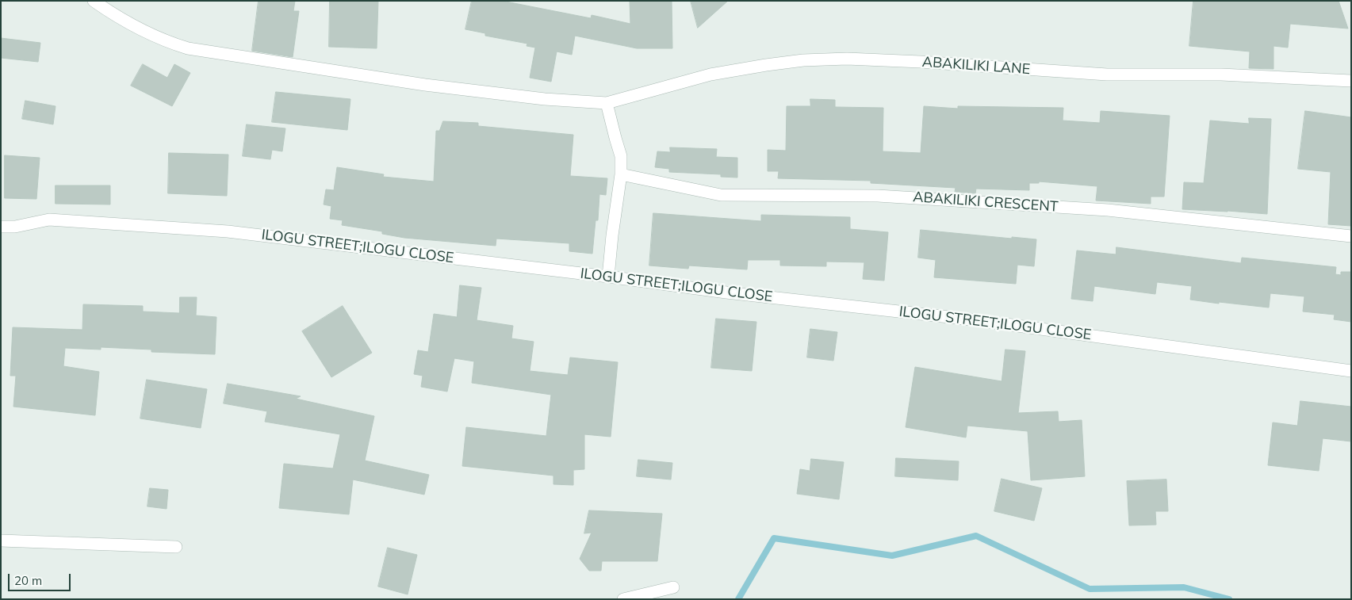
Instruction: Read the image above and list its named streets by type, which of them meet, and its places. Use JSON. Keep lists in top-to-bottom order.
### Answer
{
  "streets": {
    "street": ["ABAKILIKI LANE", "ABAKILIKI CRESCENT", "ILOGU STREET;ILOGU CLOSE"]
  },
  "scale_bar": "20 m"
}
